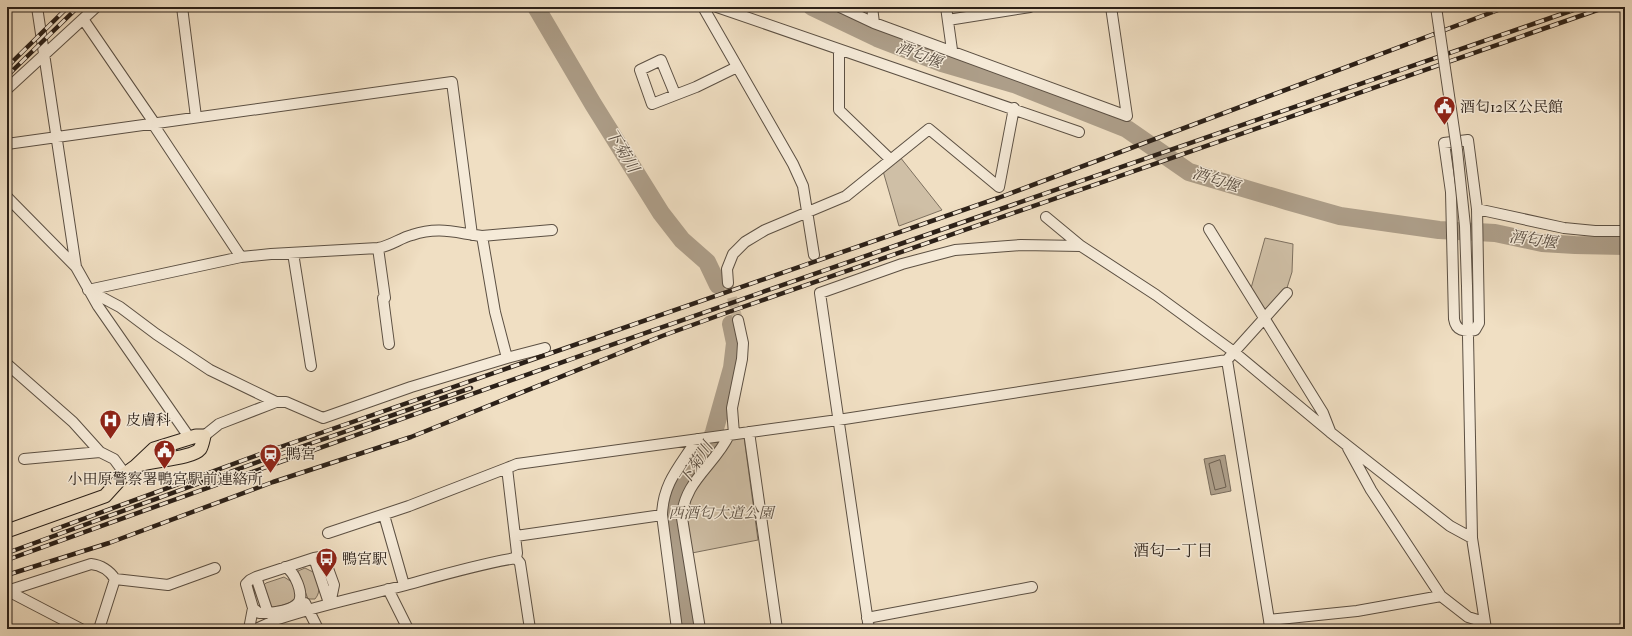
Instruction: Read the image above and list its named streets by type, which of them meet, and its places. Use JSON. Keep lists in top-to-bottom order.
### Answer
{
  "districts": ["酒匂一丁目"],
  "water": ["酒匂堰", "下菊川"],
  "parks": ["西酒匂大道公園"],
  "places": {
    "public building": ["酒匂12区公民館", "小田原警察署鴨宮駅前連絡所"],
    "hospital": ["皮膚科"],
    "station": ["鴨宮"],
    "bus stop": ["鴨宮駅"]
  }
}
